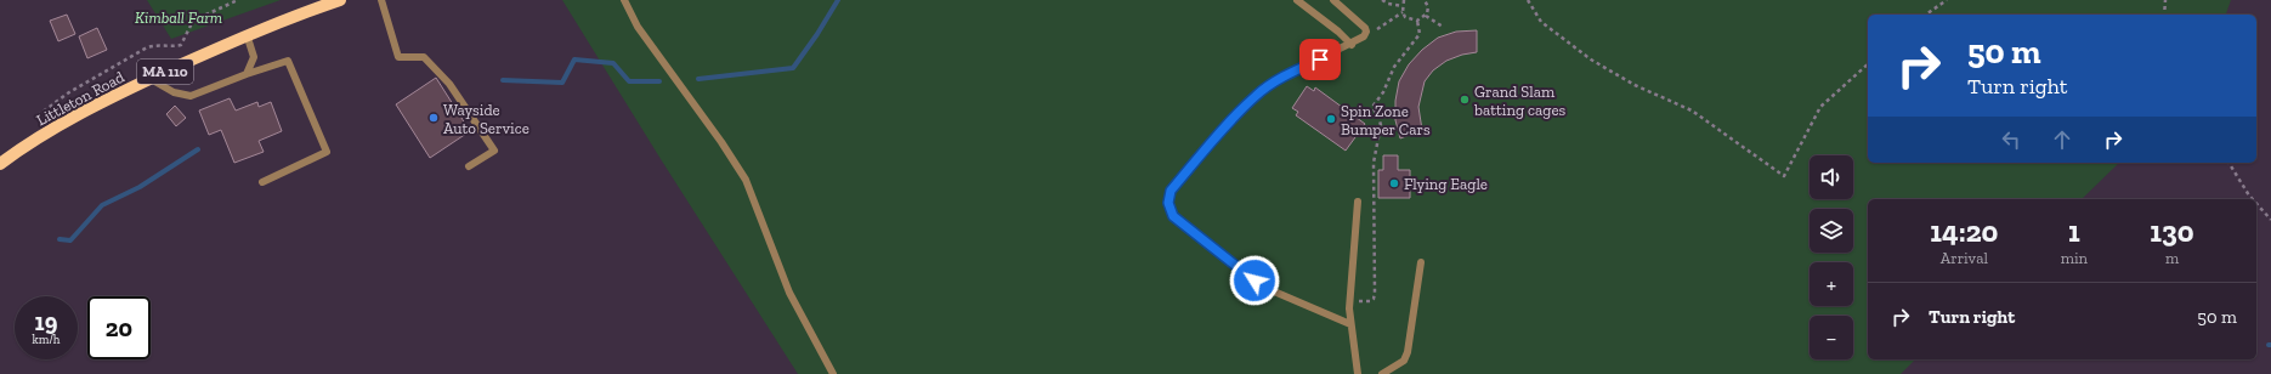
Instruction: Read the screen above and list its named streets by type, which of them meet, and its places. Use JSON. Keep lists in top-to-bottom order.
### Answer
{
  "streets": {
    "main road": ["MA 110", "Littleton Road"]
  },
  "parks": ["Kimball Farm"],
  "places": [
    "Grand Slam batting cages",
    "Wayside Auto Service",
    "Spin Zone Bumper Cars",
    "Flying Eagle"
  ],
  "page": {
    "turn": ["50 m", "Turn right"],
    "map_buttons": ["+", "−"],
    "eta": [
      "14:20",
      "Arrival",
      "1",
      "min",
      "130",
      "m"
    ],
    "list": [
      {
        "name": "Turn right",
        "value": "50 m"
      }
    ],
    "speed": "19 km/h",
    "limit": "20"
  }
}
